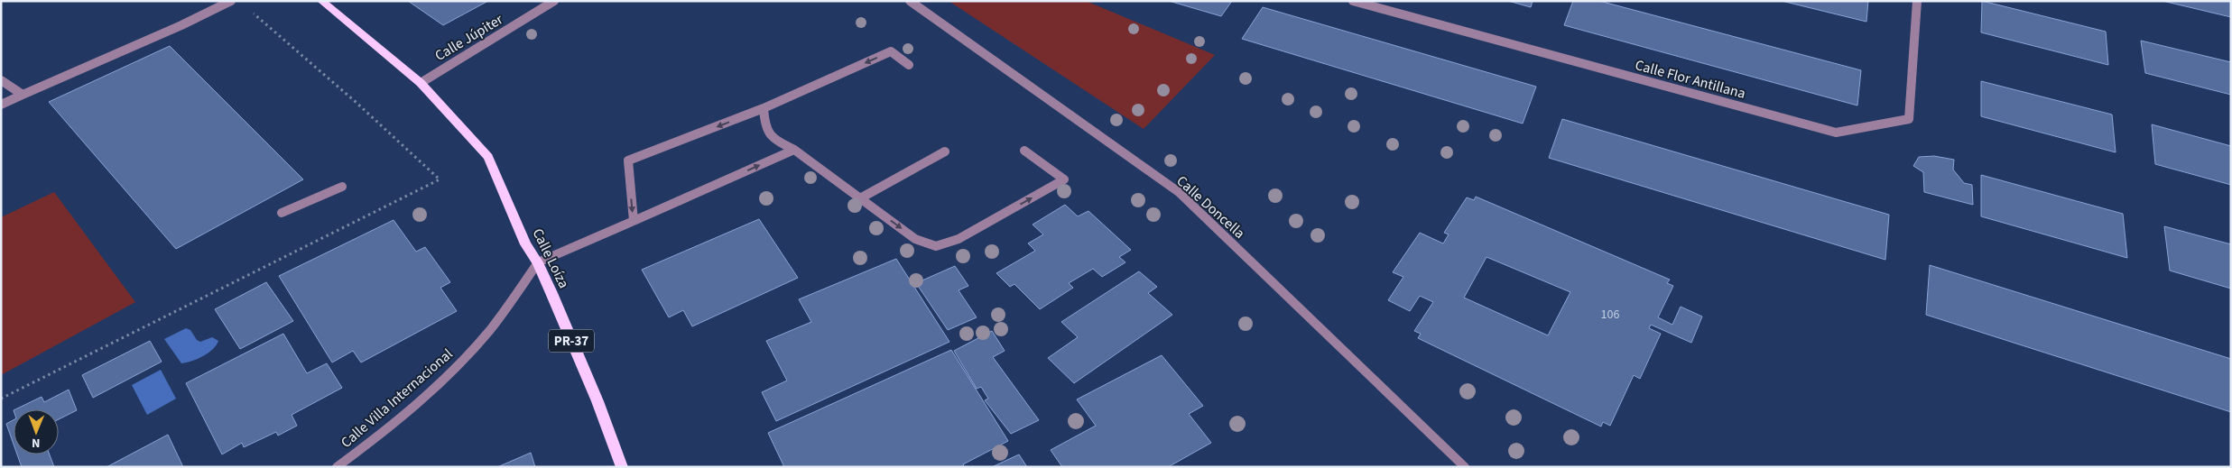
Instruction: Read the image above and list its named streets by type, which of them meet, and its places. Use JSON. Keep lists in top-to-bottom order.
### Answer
{
  "streets": {
    "main road": ["Calle Loíza", "PR-37"],
    "street": [
      "Calle Júpiter",
      "Calle Flor Antillana",
      "Calle Doncella",
      "Calle Villa Internacional"
    ]
  },
  "crossings": [
    ["Calle Júpiter", "Calle Loíza"],
    ["Calle Júpiter", "PR-37"],
    ["Calle Loíza", "PR-37"],
    ["Calle Loíza", "Calle Villa Internacional"]
  ],
  "house_numbers": ["106"],
  "north": "bottom"
}
